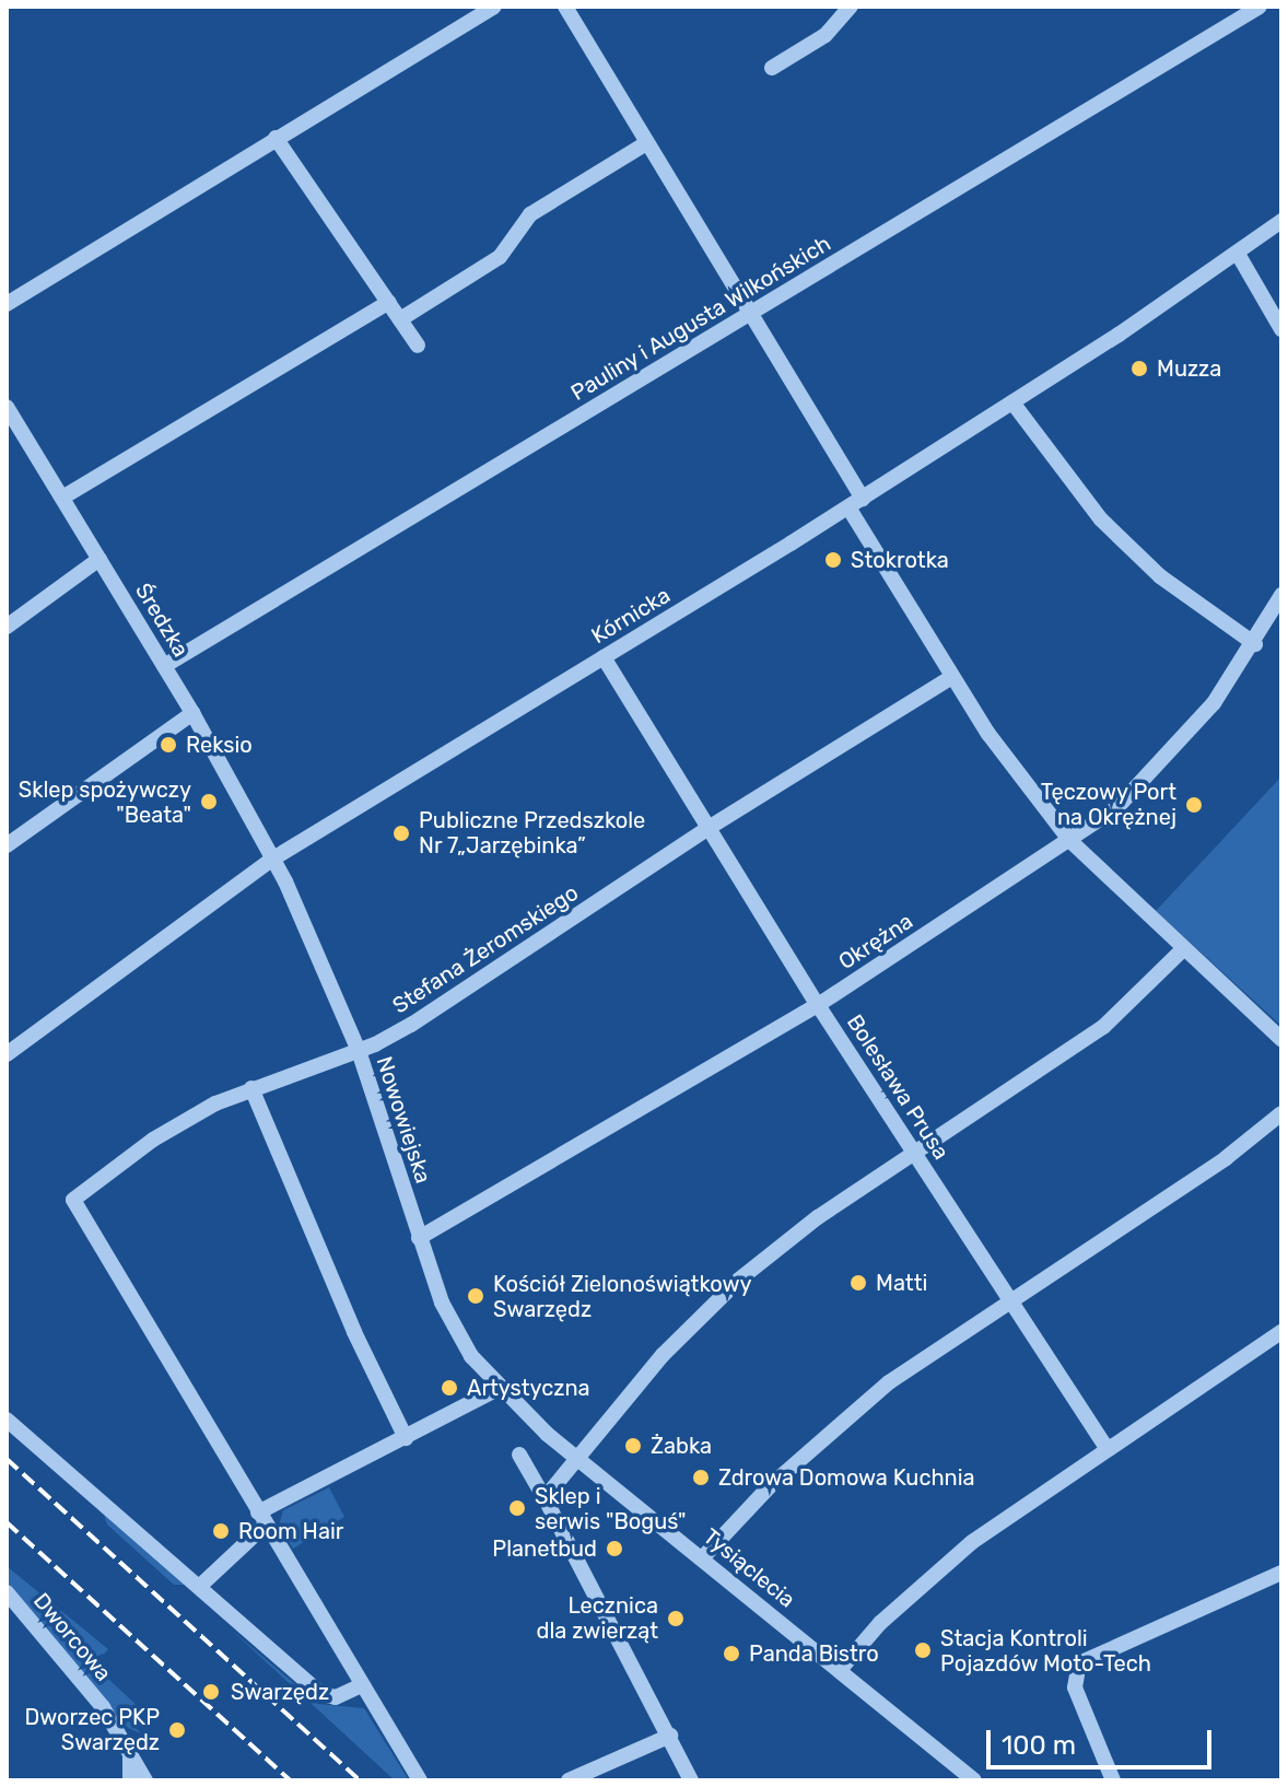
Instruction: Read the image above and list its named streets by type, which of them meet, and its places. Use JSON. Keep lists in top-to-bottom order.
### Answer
{
  "streets": {
    "street": [
      "Pauliny i Augusta Wilkońskich",
      "Kórnicka",
      "Średzka",
      "Okrężna",
      "Stefana Żeromskiego",
      "Bolesława Prusa",
      "Nowowiejska",
      "Tysiąclecia",
      "Dworcowa"
    ]
  },
  "crossings": [
    ["Pauliny i Augusta Wilkońskich", "Średzka"],
    ["Kórnicka", "Średzka"],
    ["Kórnicka", "Bolesława Prusa"],
    ["Kórnicka", "Nowowiejska"],
    ["Średzka", "Nowowiejska"],
    ["Okrężna", "Bolesława Prusa"],
    ["Okrężna", "Nowowiejska"],
    ["Stefana Żeromskiego", "Bolesława Prusa"],
    ["Stefana Żeromskiego", "Nowowiejska"],
    ["Nowowiejska", "Tysiąclecia"]
  ],
  "places": [
    "Muzza",
    "Stokrotka",
    "Reksio",
    "Sklep spożywczy \"Beata\"",
    "Tęczowy Port na Okrężnej",
    "Publiczne Przedszkole Nr 7„Jarzębinka”",
    "Matti",
    "Kościół Zielonoświątkowy Swarzędz",
    "Artystyczna",
    "Żabka",
    "Zdrowa Domowa Kuchnia",
    "Sklep i serwis \"Boguś\"",
    "Room Hair",
    "Planetbud",
    "Lecznica dla zwierząt",
    "Stacja Kontroli Pojazdów Moto-Tech",
    "Panda Bistro",
    "Swarzędz",
    "Dworzec PKP Swarzędz"
  ],
  "scale_bar": "100 m"
}
